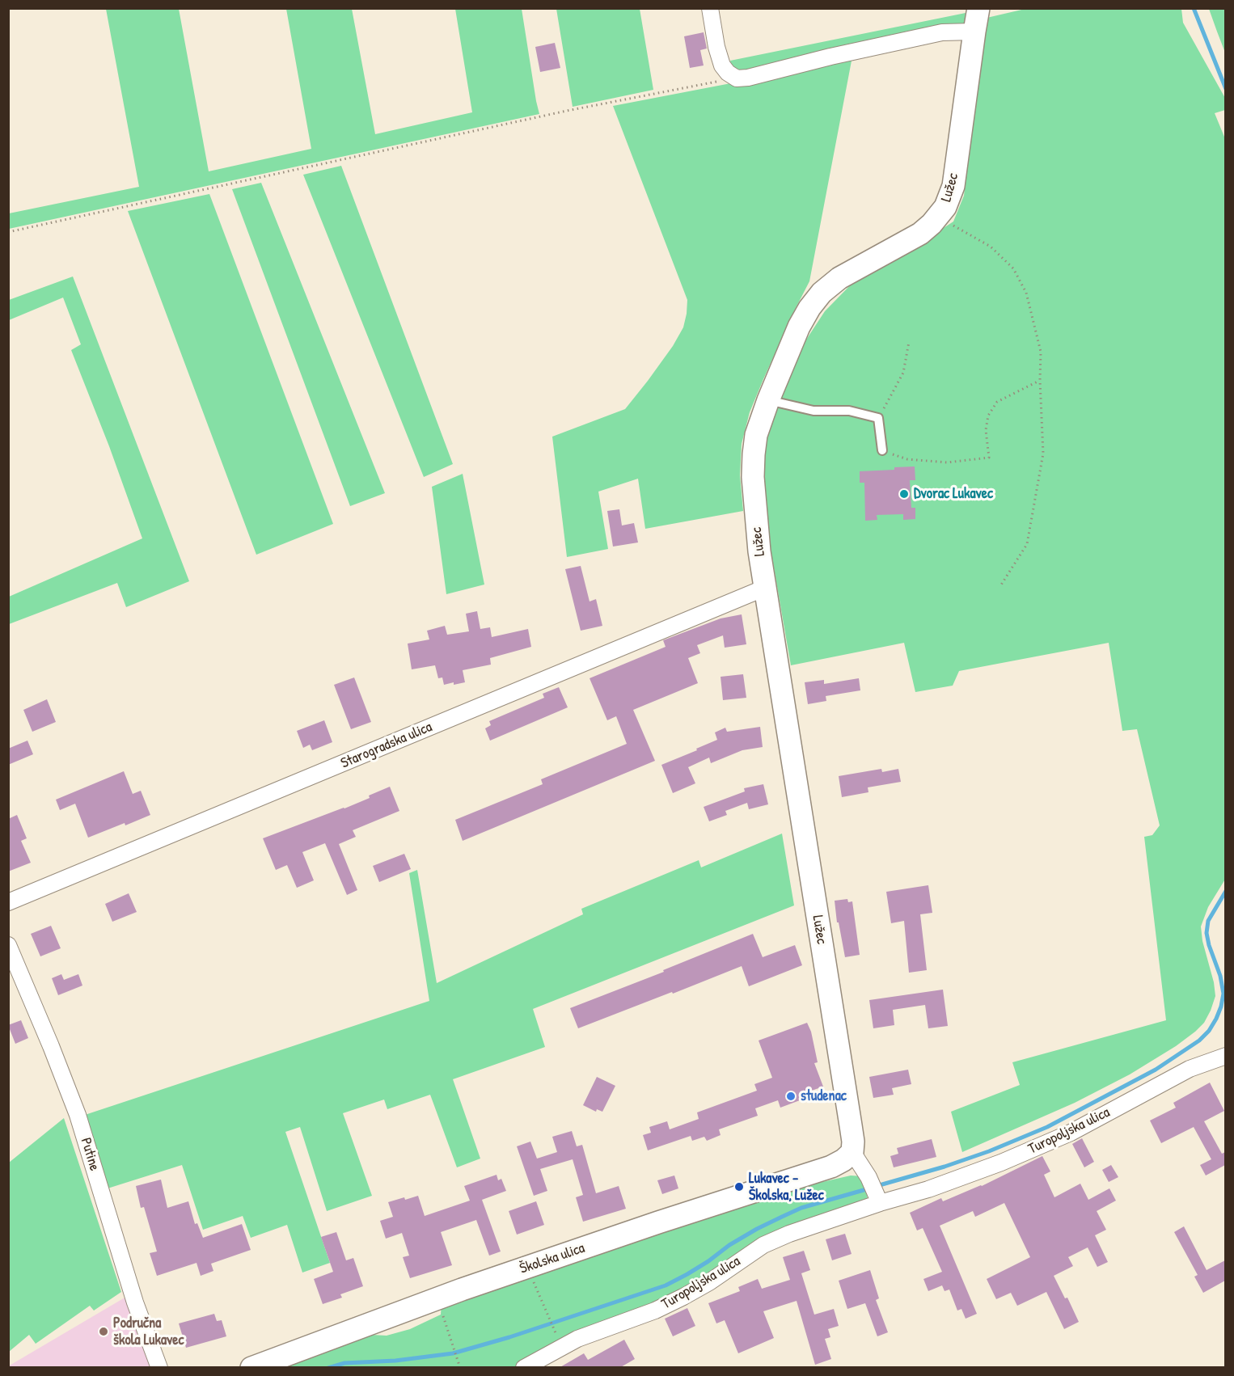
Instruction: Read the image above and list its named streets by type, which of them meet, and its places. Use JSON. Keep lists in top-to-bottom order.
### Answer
{
  "streets": {
    "street": [
      "Lužec",
      "Starogradska ulica",
      "Turopoljska ulica",
      "Putine",
      "Školska ulica"
    ]
  },
  "crossings": [
    ["Lužec", "Starogradska ulica"],
    ["Lužec", "Školska ulica"]
  ],
  "places": [
    "Dvorac Lukavec",
    "studenac",
    "Lukavec - Školska, Lužec",
    "Područna škola Lukavec"
  ]
}
